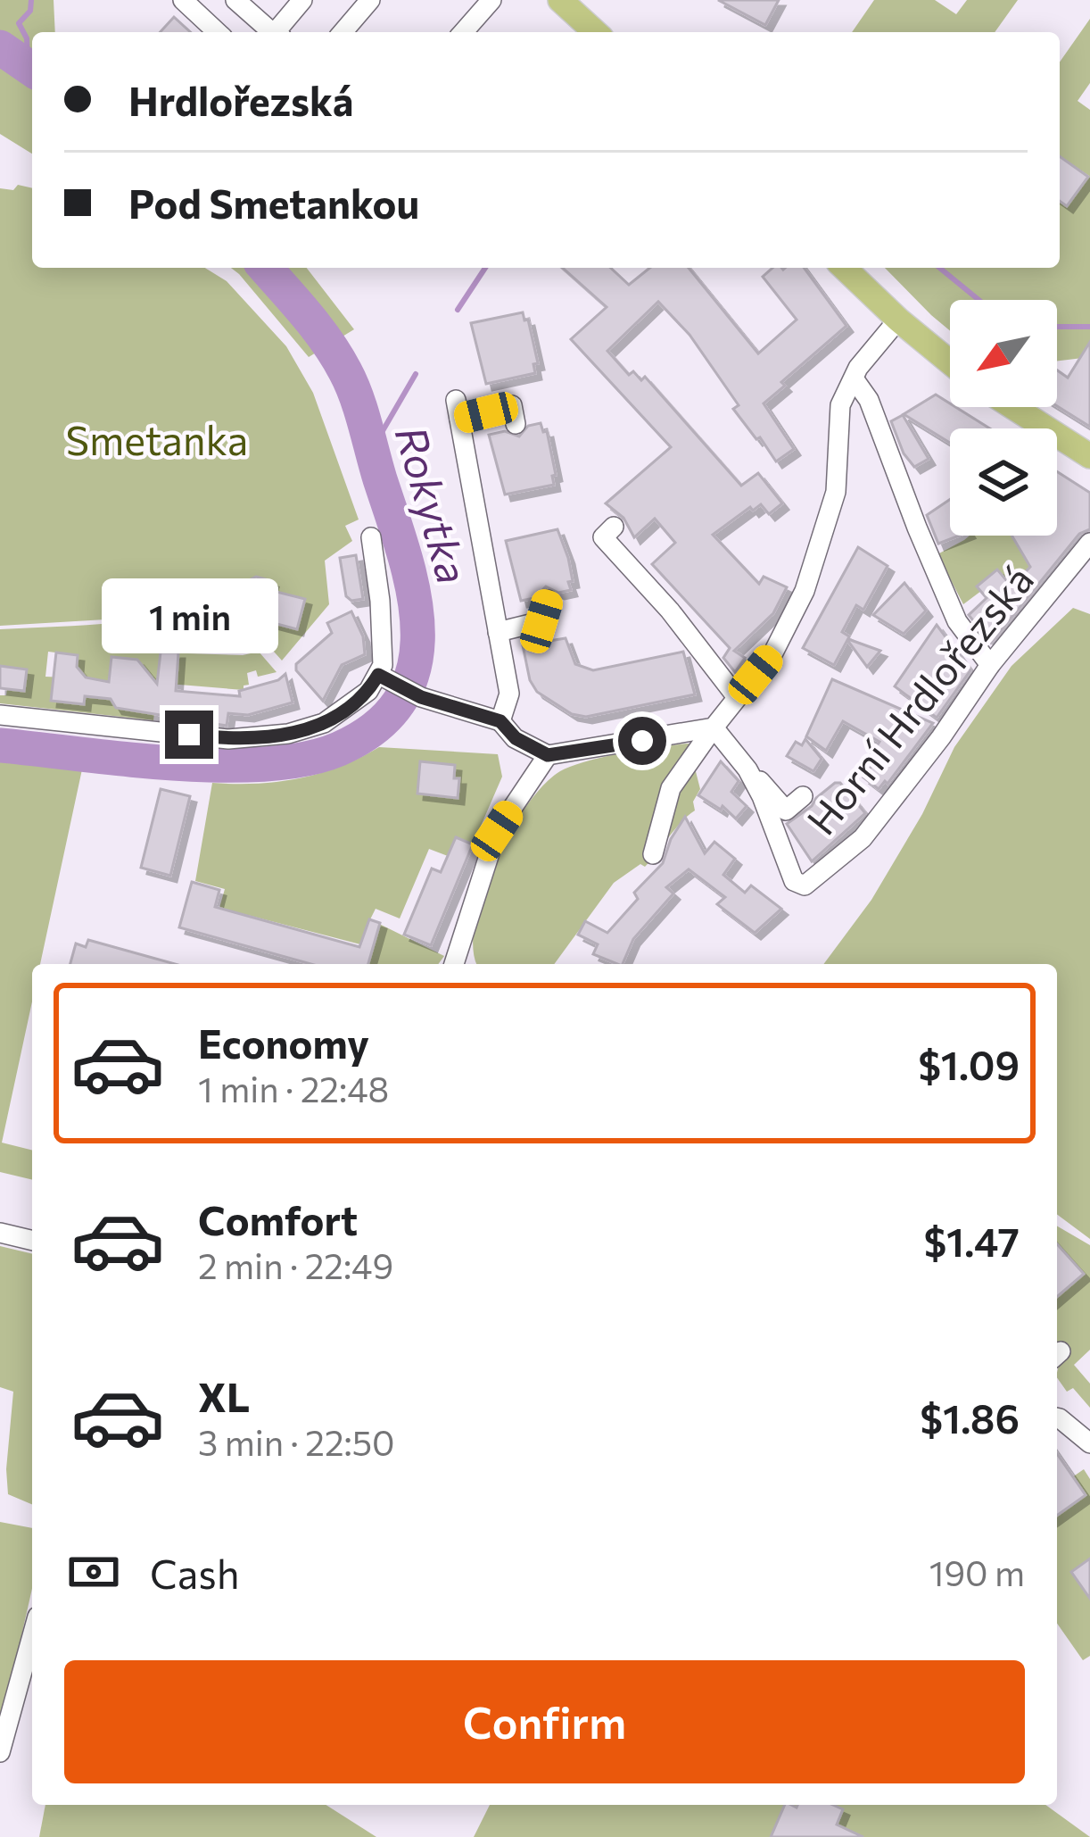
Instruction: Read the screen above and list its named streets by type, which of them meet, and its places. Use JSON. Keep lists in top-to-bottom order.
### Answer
{
  "streets": {
    "street": ["Horní Hrdlořezská"]
  },
  "water": ["Rokytka"],
  "parks": ["Smetanka"],
  "north": "bottom left",
  "page": {
    "banner": ["Hrdlořezská", "Pod Smetankou"],
    "bubble": "1 min",
    "list": [
      {
        "name": "Economy",
        "note": "1 min · 22:48",
        "value": "$1.09"
      },
      {
        "name": "Comfort",
        "note": "2 min · 22:49",
        "value": "$1.47"
      },
      {
        "name": "XL",
        "note": "3 min · 22:50",
        "value": "$1.86"
      }
    ],
    "pay": ["Cash", "190 m"],
    "buttons": "Confirm"
  }
}
